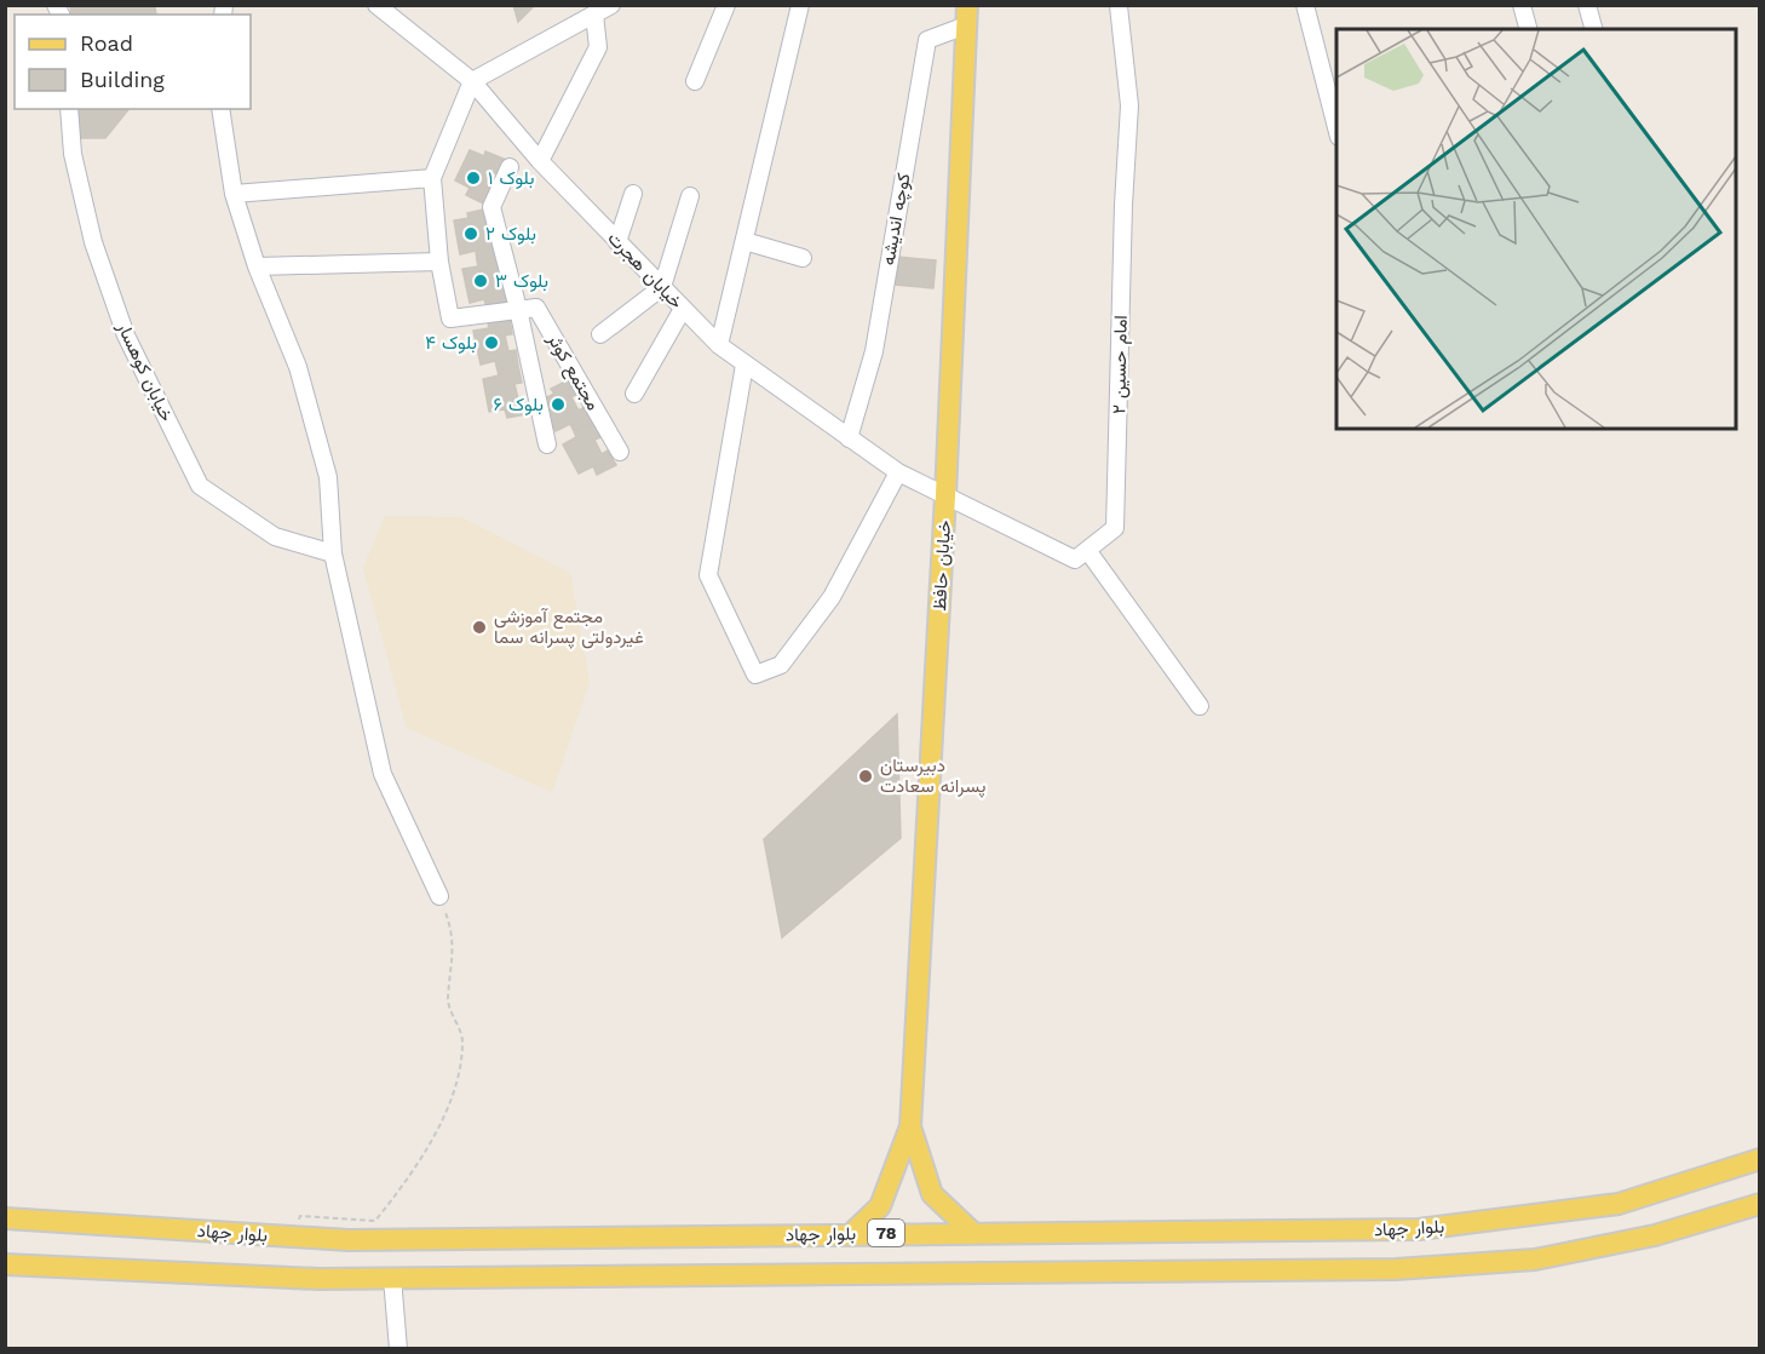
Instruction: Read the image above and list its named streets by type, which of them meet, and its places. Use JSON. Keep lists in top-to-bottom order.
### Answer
{
  "streets": {
    "main road": ["خیابان حافظ", "بلوار جهاد", "78"],
    "street": [
      "کوچه اندیشه",
      "خیابان هجرت",
      "امام حسین ۲",
      "خیابان کوهسار",
      "مجتمع کوثر"
    ]
  },
  "crossings": [
    ["کوچه اندیشه", "خیابان هجرت"],
    ["کوچه اندیشه", "خیابان حافظ"],
    ["خیابان هجرت", "خیابان حافظ"]
  ],
  "places": [
    "بلوک ۱",
    "بلوک ۲",
    "بلوک ۳",
    "بلوک ۴",
    "بلوک ۶",
    "مجتمع آموزشی غیردولتی پسرانه سما",
    "دبیرستان پسرانه سعادت"
  ],
  "legend": ["Road", "Building"]
}
